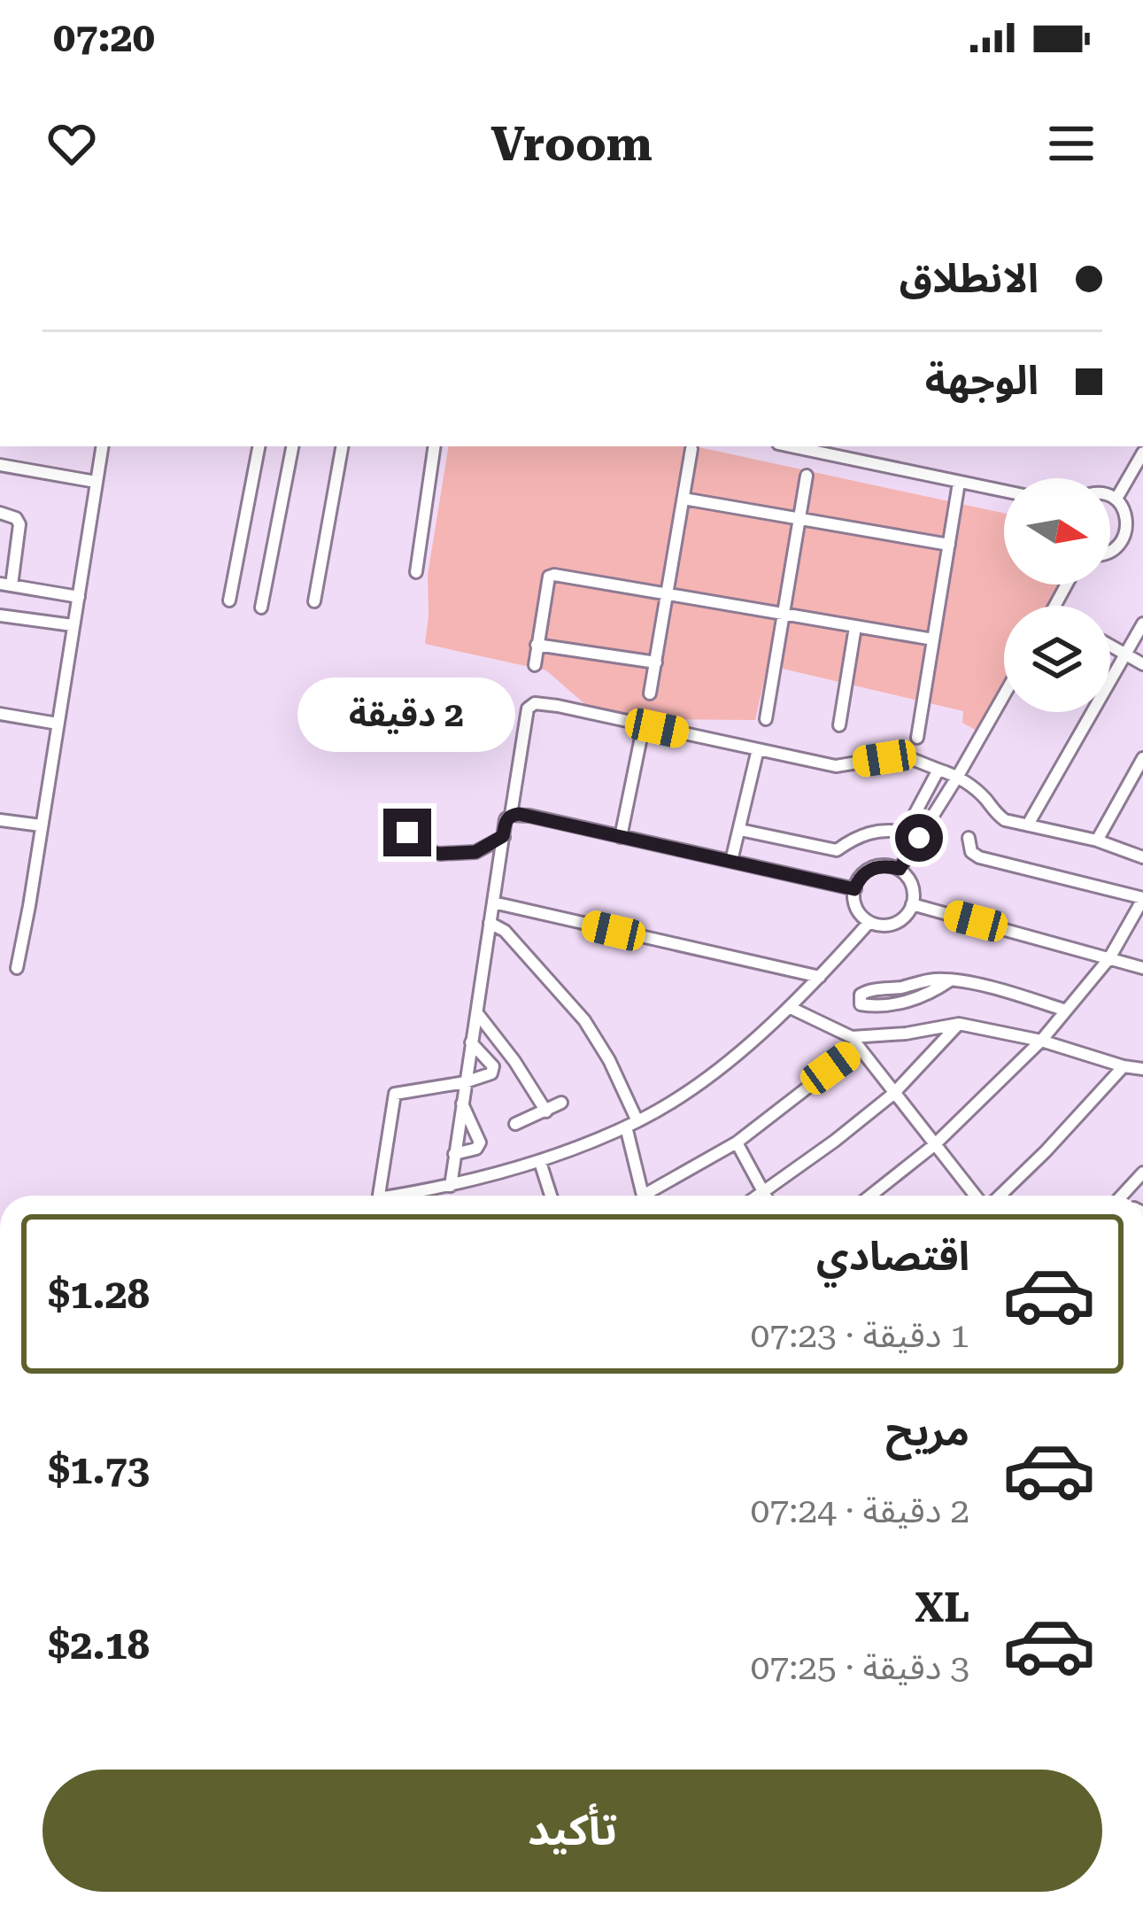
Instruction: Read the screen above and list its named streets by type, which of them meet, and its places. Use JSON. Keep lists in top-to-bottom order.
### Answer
{
  "north": "right",
  "page": {
    "status": "07:20",
    "header": "Vroom",
    "banner": ["الانطلاق", "الوجهة"],
    "bubble": "2 دقيقة",
    "list": [
      {
        "name": "اقتصادي",
        "note": "1 دقيقة · 07:23",
        "value": "$1.28"
      },
      {
        "name": "مريح",
        "note": "2 دقيقة · 07:24",
        "value": "$1.73"
      },
      {
        "name": "XL",
        "note": "3 دقيقة · 07:25",
        "value": "$2.18"
      }
    ],
    "buttons": "تأكيد"
  }
}
